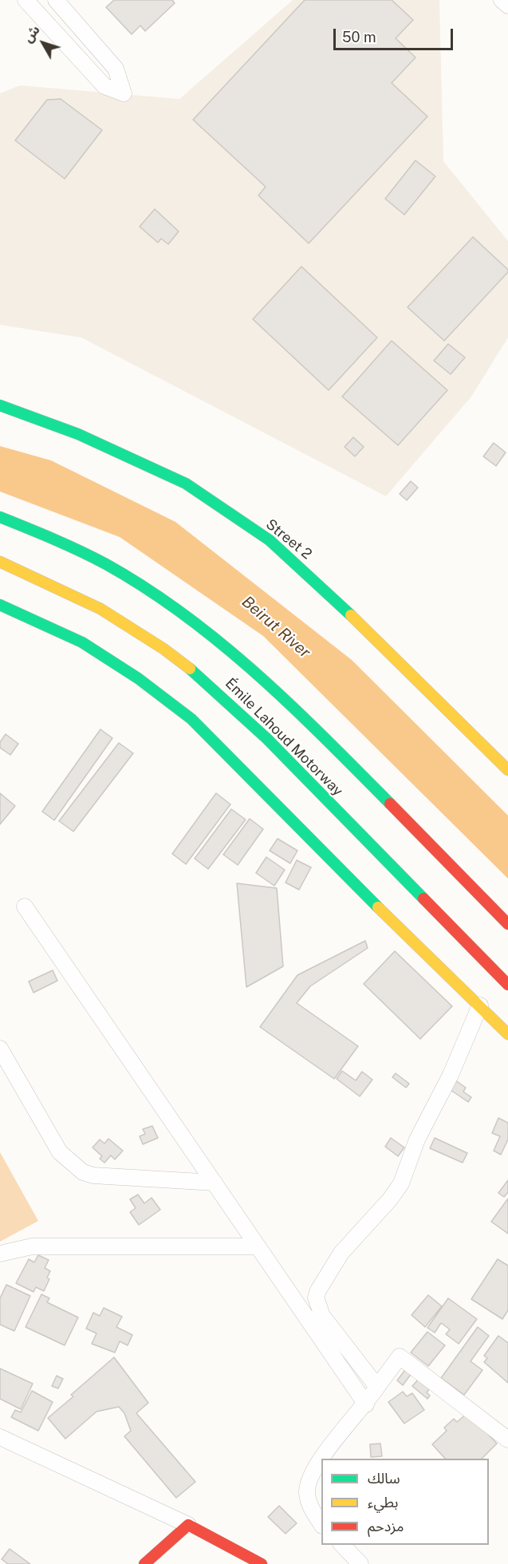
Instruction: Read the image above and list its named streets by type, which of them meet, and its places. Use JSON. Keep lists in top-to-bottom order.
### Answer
{
  "streets": {
    "main road": ["Street 2", "Émile Lahoud Motorway"]
  },
  "water": ["Beirut River"],
  "legend": ["سالك", "بطيء", "مزدحم"],
  "scale_bar": "50 m",
  "north": "top left"
}
